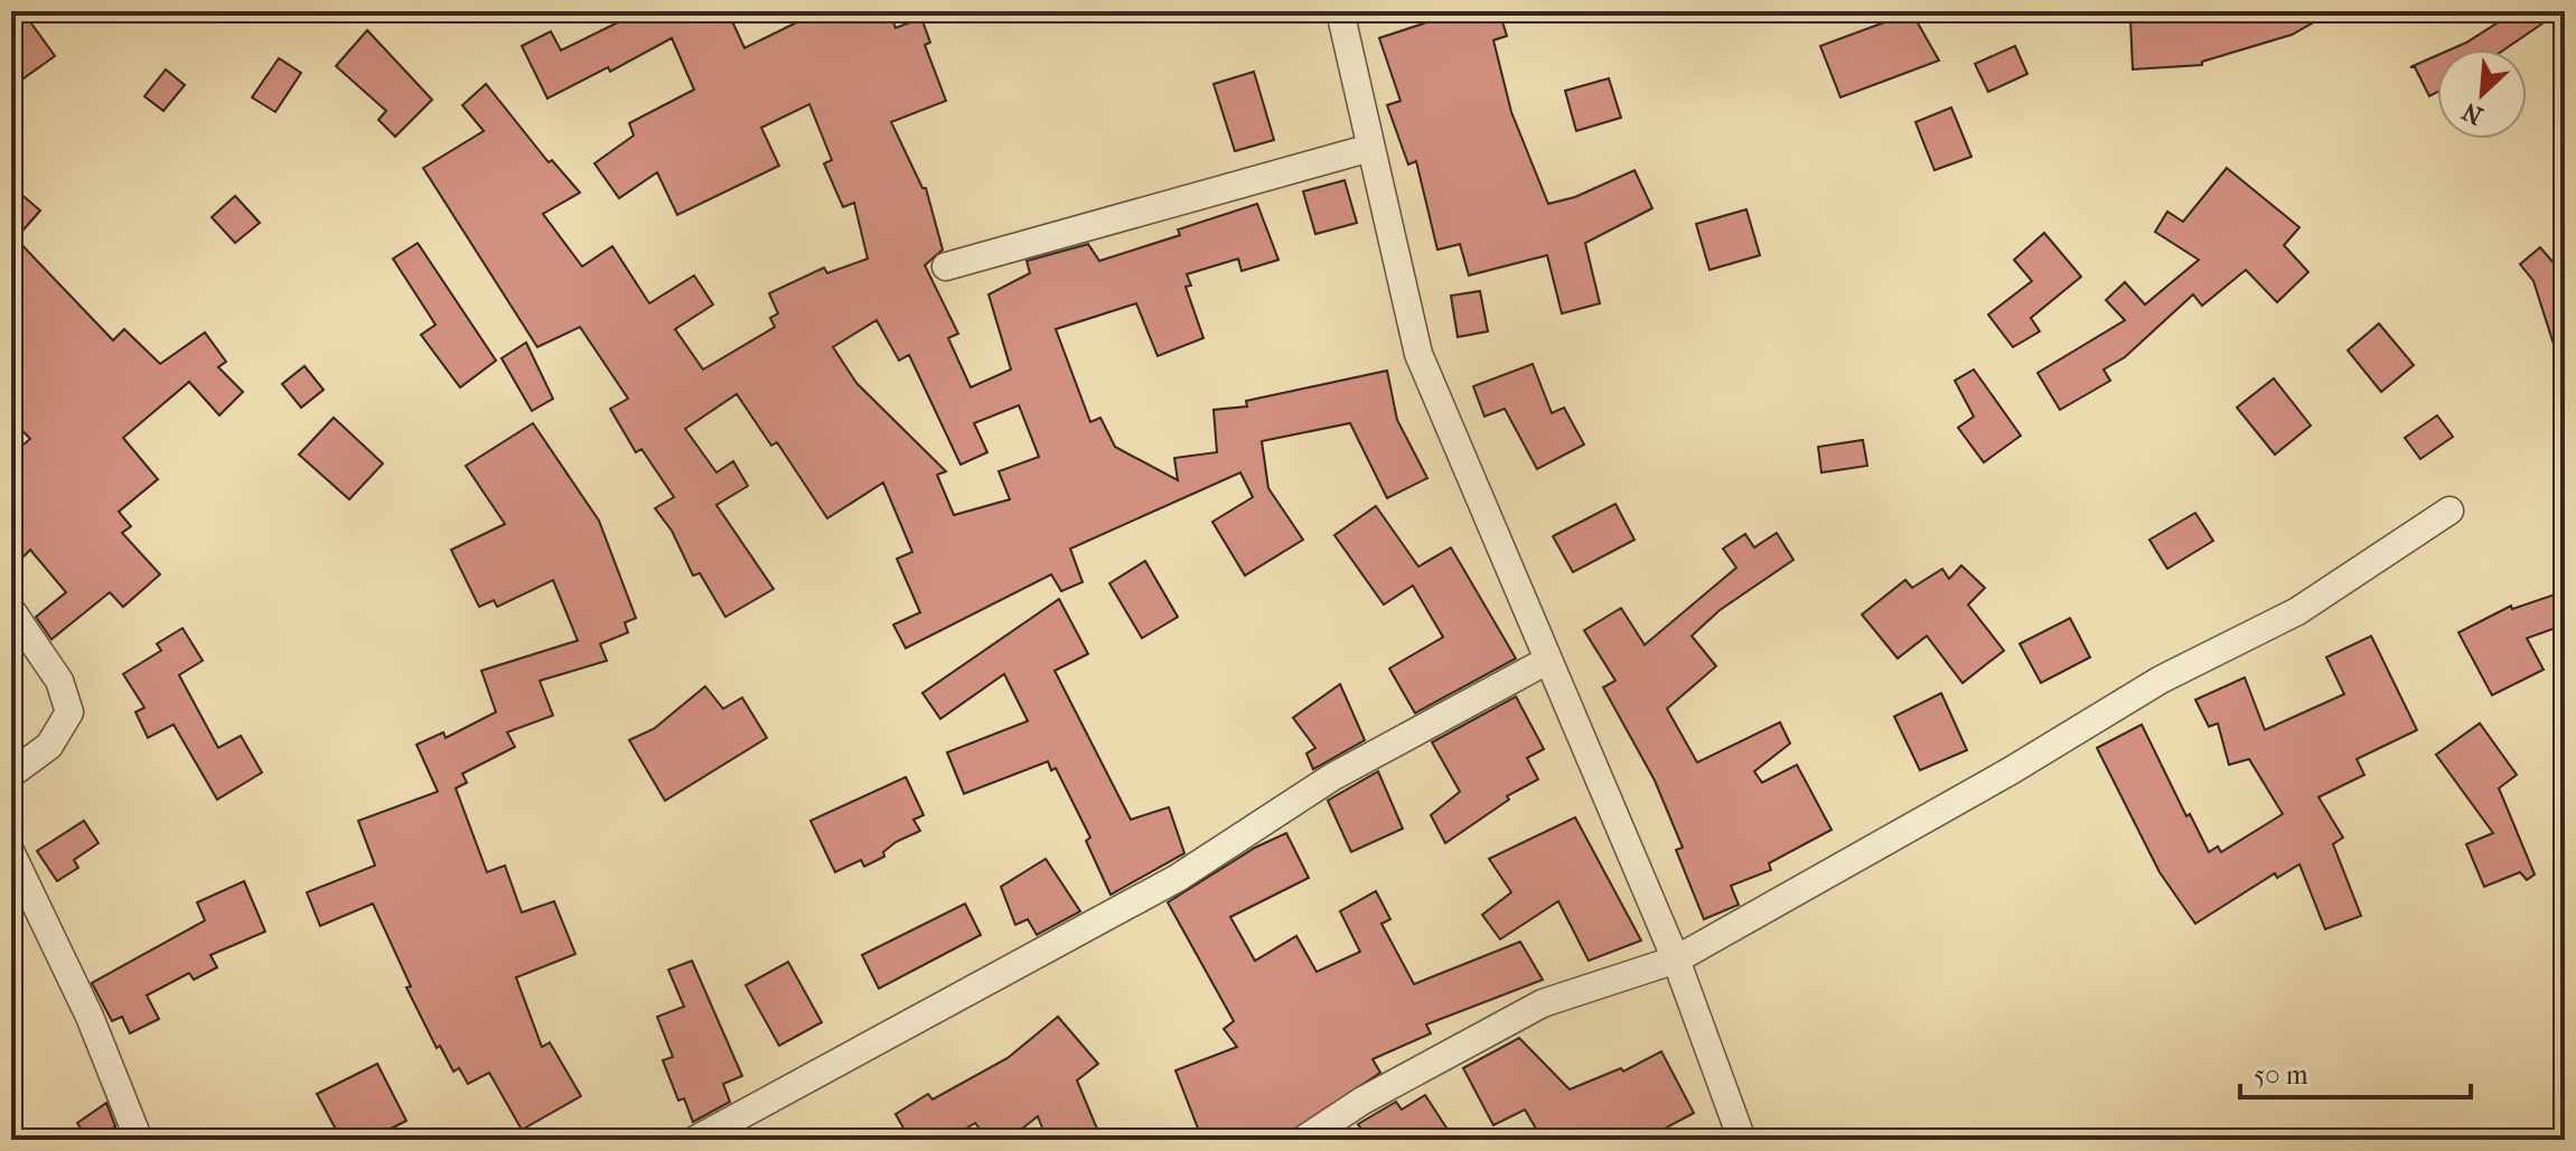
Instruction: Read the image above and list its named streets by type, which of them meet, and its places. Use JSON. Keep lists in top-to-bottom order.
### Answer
{
  "scale_bar": "50 m",
  "north": "bottom left"
}
